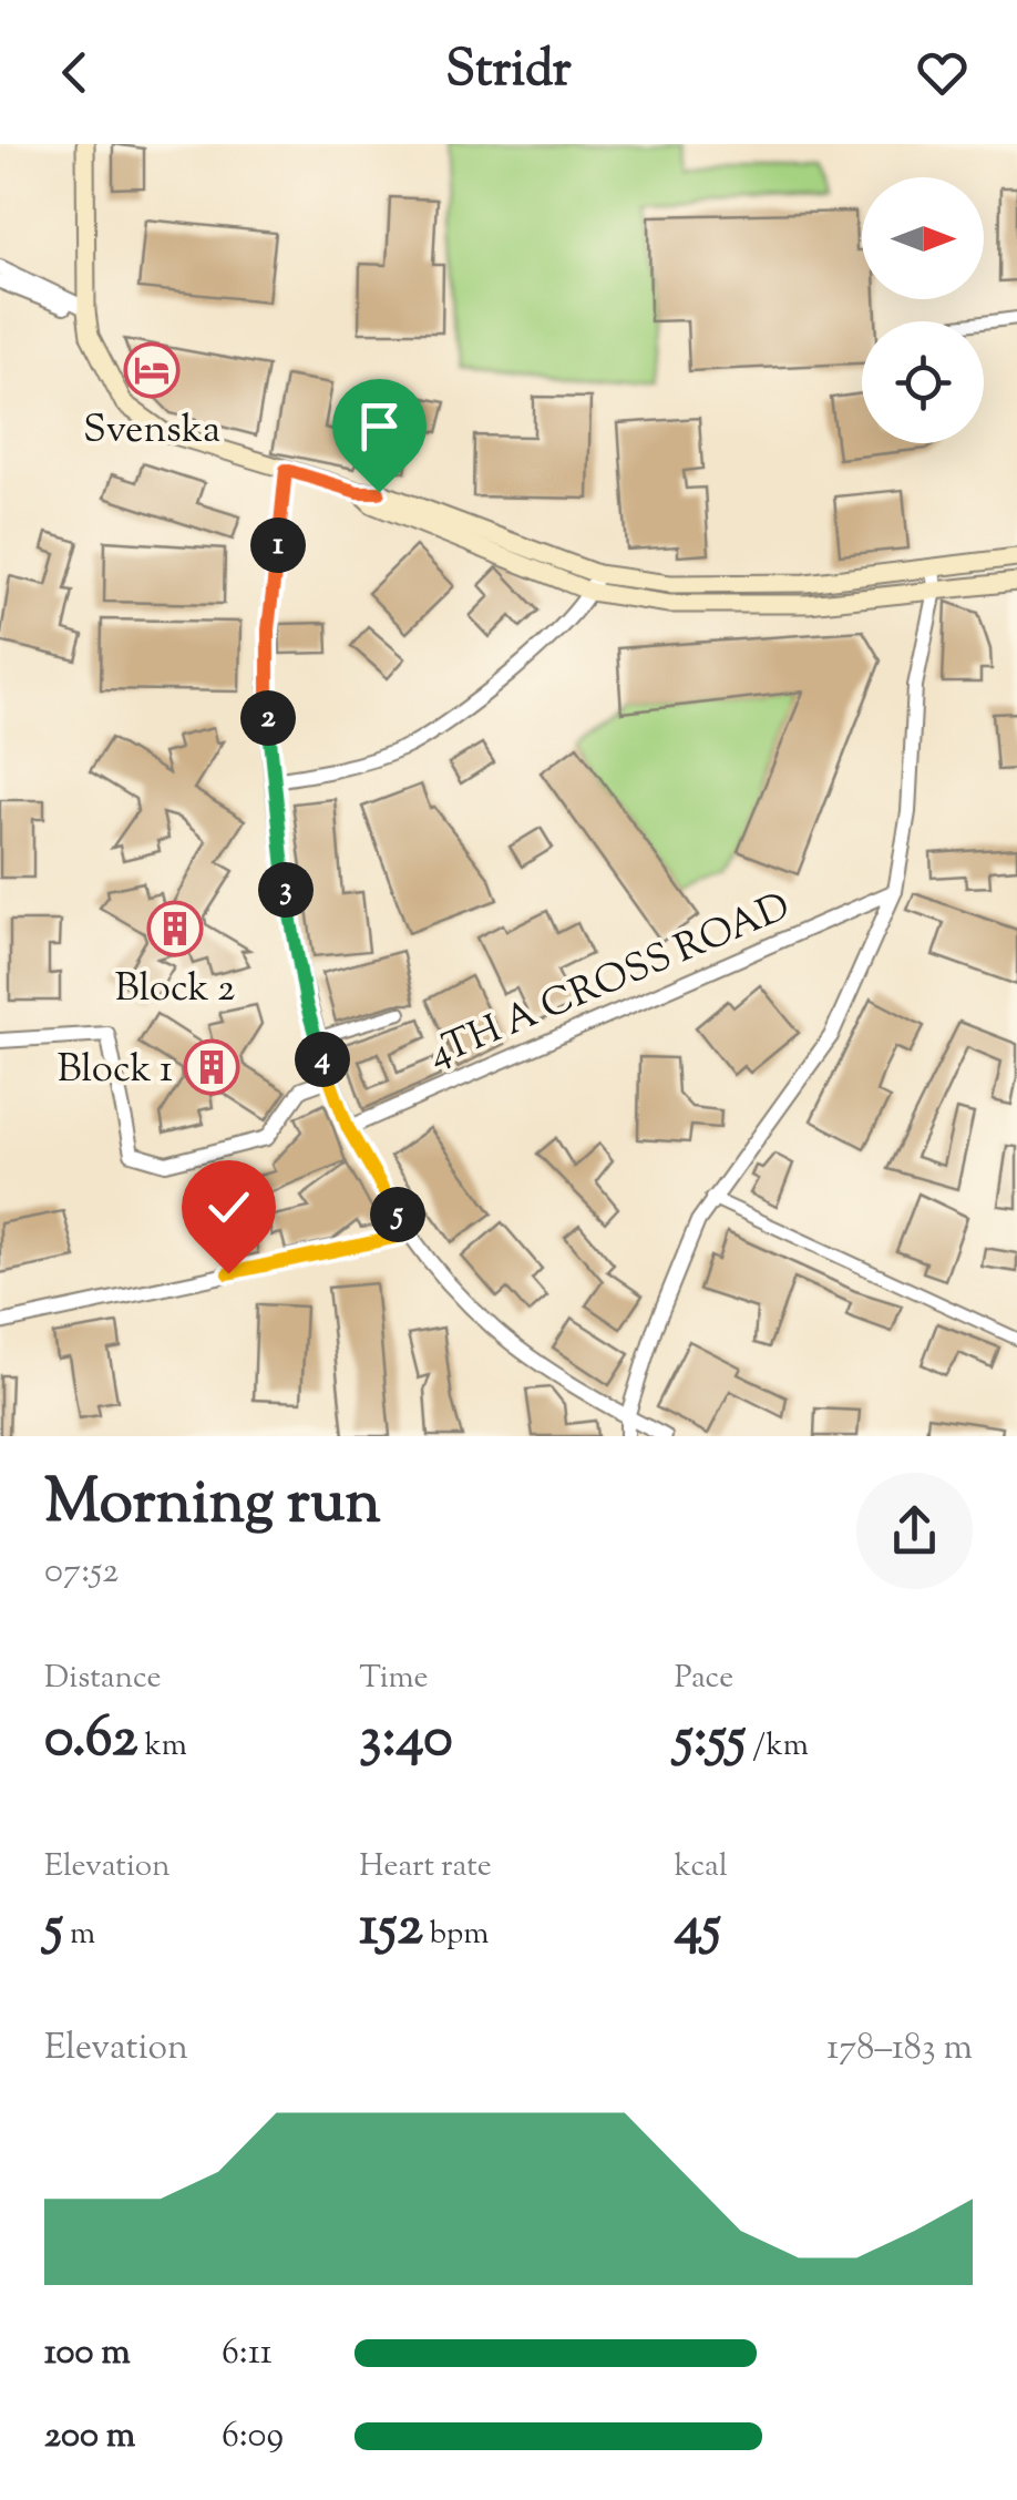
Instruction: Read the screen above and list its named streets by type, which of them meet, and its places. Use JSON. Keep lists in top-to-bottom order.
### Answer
{
  "streets": {
    "street": ["4TH A CROSS ROAD"]
  },
  "places": {
    "hotel": ["Svenska"],
    "building": ["Block 2", "Block 1"]
  },
  "north": "right",
  "page": {
    "header": "Stridr",
    "pins": [
      "1",
      "2",
      "3",
      "4",
      "5"
    ],
    "heading": ["Morning run", "07:52"],
    "stats": [
      ["Distance", "0.62 km"],
      ["Time", "3:40"],
      ["Pace", "5:55 /km"],
      ["Elevation", "5 m"],
      ["Heart rate", "152 bpm"],
      ["kcal", "45"]
    ],
    "chart": ["Elevation", "178–183 m"],
    "list": [
      {
        "name": "100 m",
        "note": "6:11"
      },
      {
        "name": "200 m",
        "note": "6:09"
      }
    ]
  }
}
